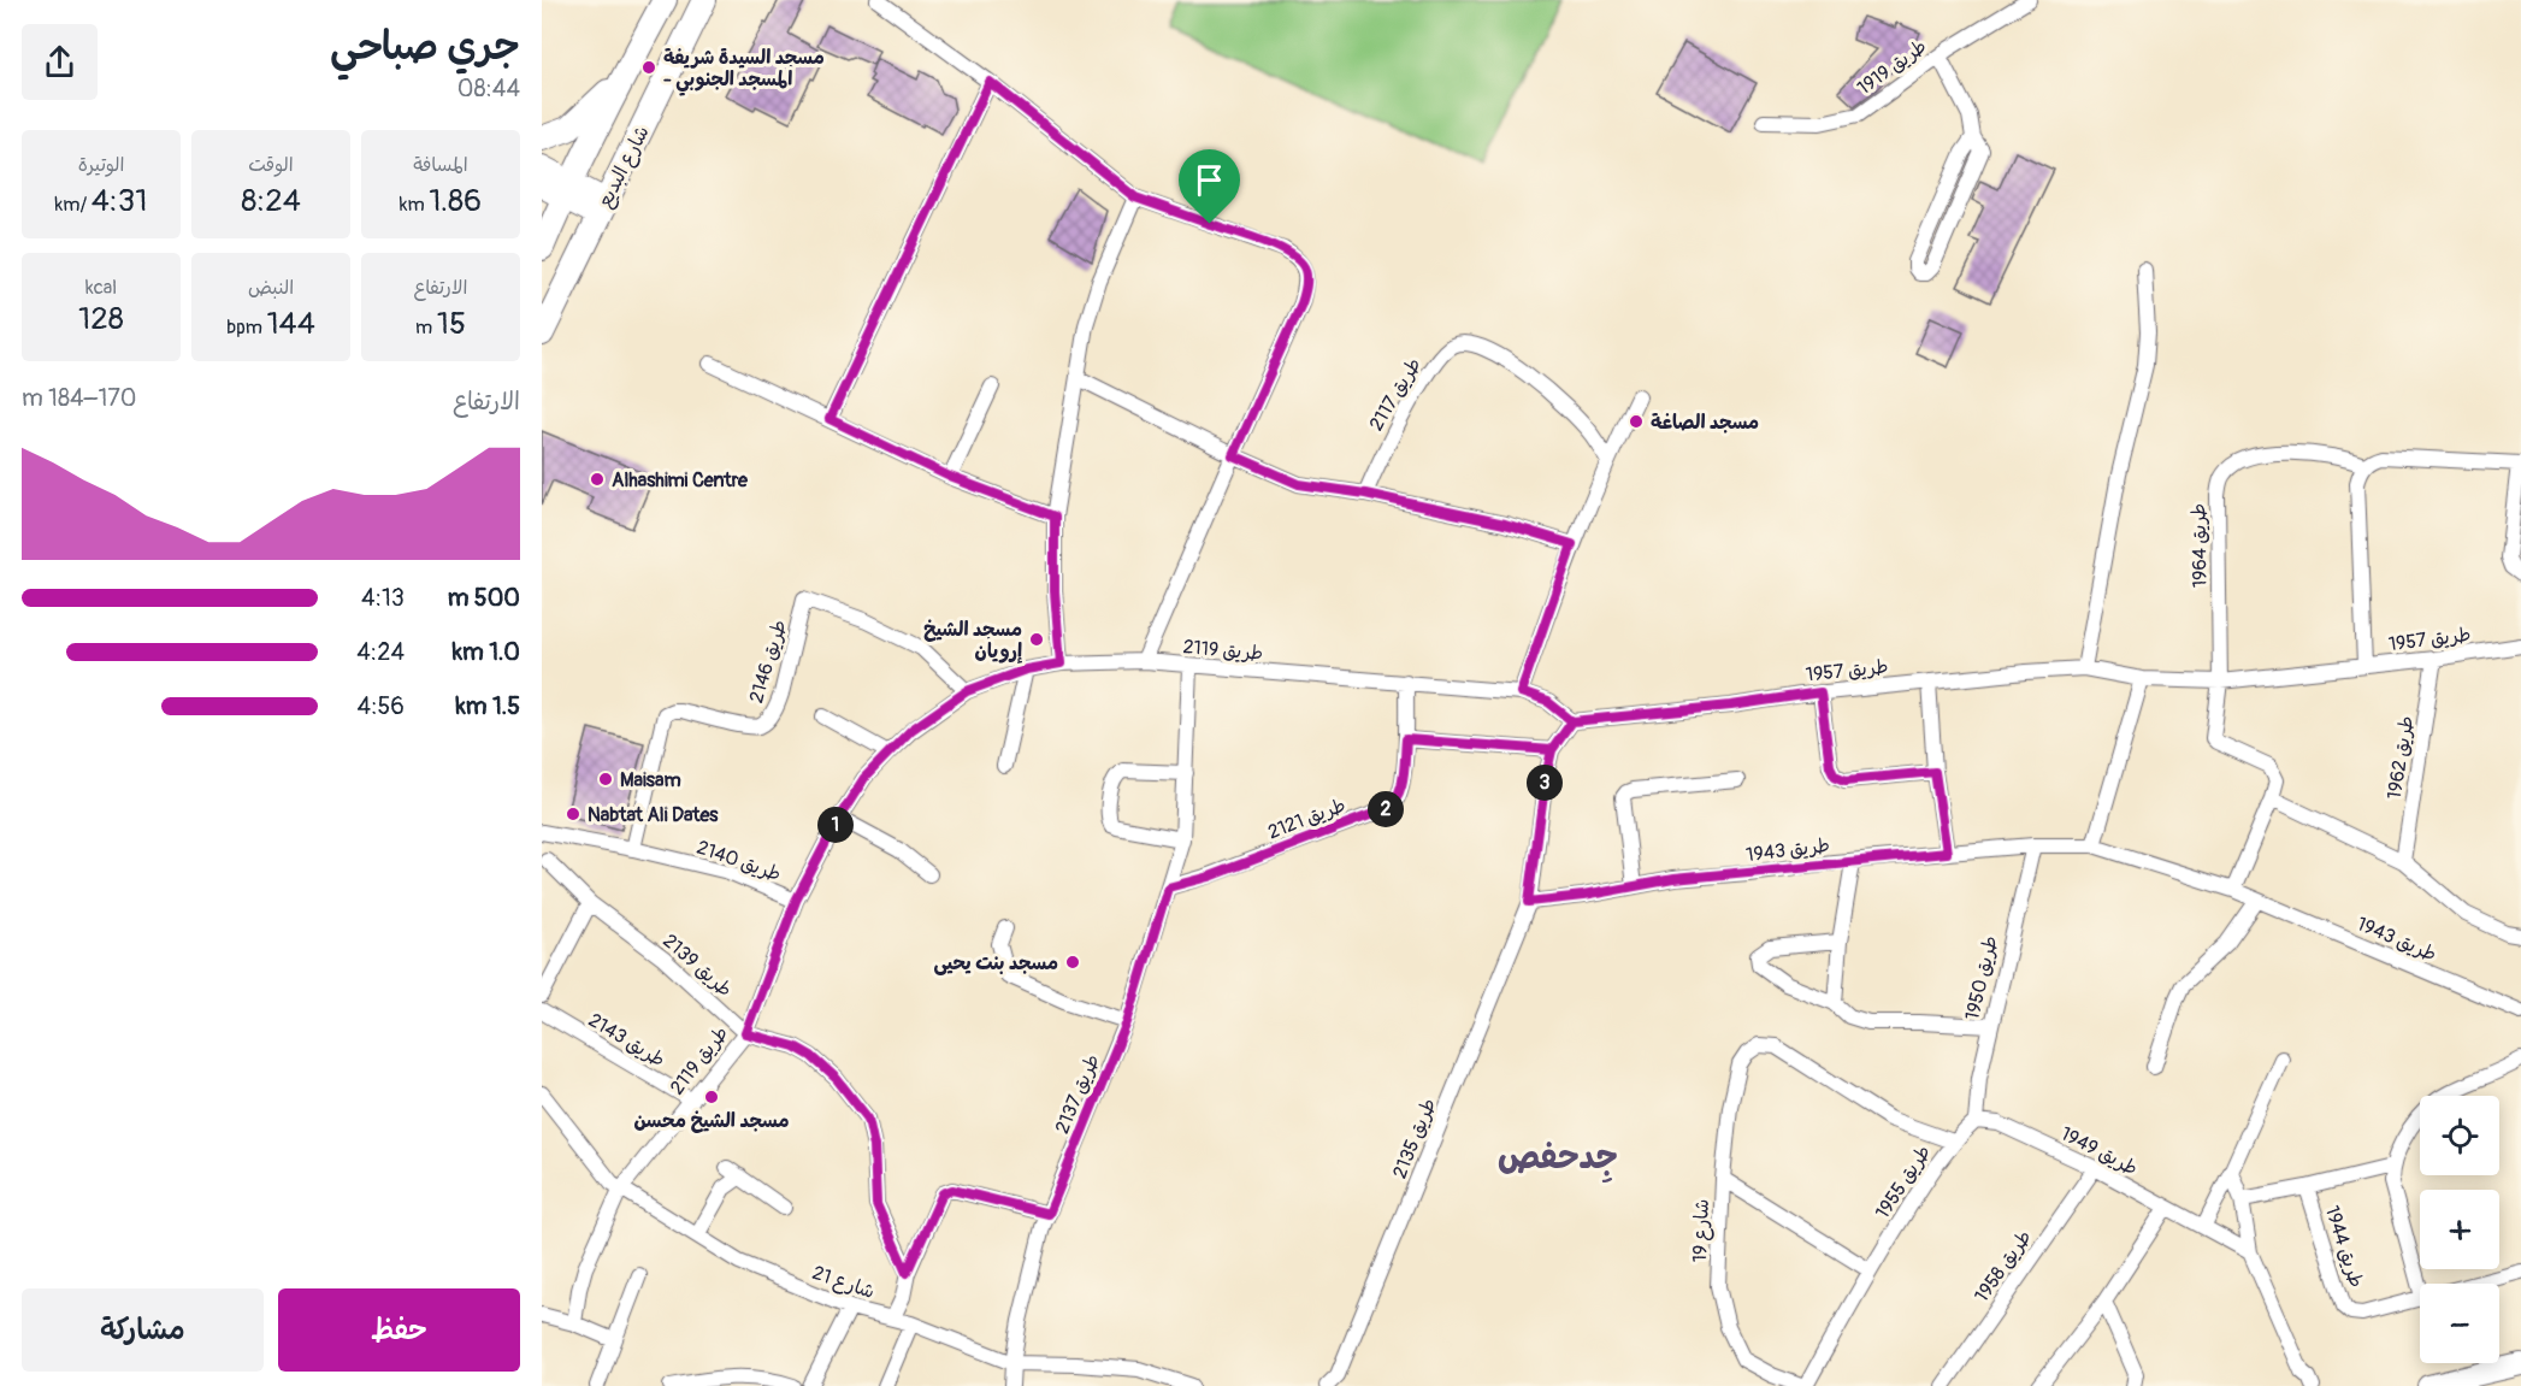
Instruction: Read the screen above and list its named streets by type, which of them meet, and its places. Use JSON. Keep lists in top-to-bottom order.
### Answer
{
  "streets": {
    "main road": ["شارع البديع"],
    "street": [
      "طريق 1919",
      "طريق 2117",
      "طريق 1964",
      "طريق 1957",
      "طريق 2119",
      "طريق 2146",
      "طريق 1962",
      "طريق 2121",
      "طريق 1943",
      "طريق 2140",
      "طريق 2139",
      "طريق 1950",
      "طريق 2143",
      "طريق 2137",
      "طريق 2135",
      "طريق 1949",
      "طريق 1955",
      "شارع 19",
      "طريق 1944",
      "طريق 1958",
      "شارع 21"
    ]
  },
  "crossings": [
    ["طريق 1964", "طريق 1957"],
    ["طريق 1957", "طريق 2119"],
    ["طريق 1957", "طريق 1962"],
    ["طريق 2119", "طريق 2146"],
    ["طريق 2119", "طريق 2121"],
    ["طريق 2119", "طريق 2140"],
    ["طريق 2119", "طريق 2139"],
    ["طريق 2119", "طريق 2143"],
    ["طريق 2119", "طريق 2137"],
    ["طريق 2119", "شارع 21"],
    ["طريق 2146", "طريق 2140"],
    ["طريق 2121", "طريق 2137"],
    ["طريق 1943", "طريق 1950"],
    ["طريق 1943", "طريق 2135"],
    ["طريق 1950", "طريق 1949"],
    ["طريق 1950", "طريق 1955"],
    ["طريق 2137", "شارع 21"],
    ["طريق 1949", "طريق 1955"],
    ["طريق 1949", "طريق 1958"],
    ["طريق 1955", "شارع 19"]
  ],
  "districts": ["جِدحفص"],
  "places": [
    "مسجد السيدة شريفة - المسجد الجنوبي",
    "مسجد الصاغة",
    "Alhashimi Centre",
    "مسجد الشيخ إرويان",
    "Maisam",
    "Nabtat Ali Dates",
    "مسجد بنت يحيى",
    "مسجد الشيخ محسن"
  ],
  "page": {
    "heading": ["جري صباحي", "08:44"],
    "stats": [
      ["المسافة", "1.86 km"],
      ["الوقت", "8:24"],
      ["الوتيرة", "4:31 /km"],
      ["الارتفاع", "15 m"],
      ["النبض", "144 bpm"],
      ["kcal", "128"]
    ],
    "chart": ["الارتفاع", "170–184 m"],
    "list": [
      {
        "name": "500 m",
        "note": "4:13"
      },
      {
        "name": "1.0 km",
        "note": "4:24"
      },
      {
        "name": "1.5 km",
        "note": "4:56"
      }
    ],
    "pins": ["3", "2", "1"],
    "map_buttons": ["+", "−"],
    "buttons": ["حفظ", "مشاركة"]
  }
}
